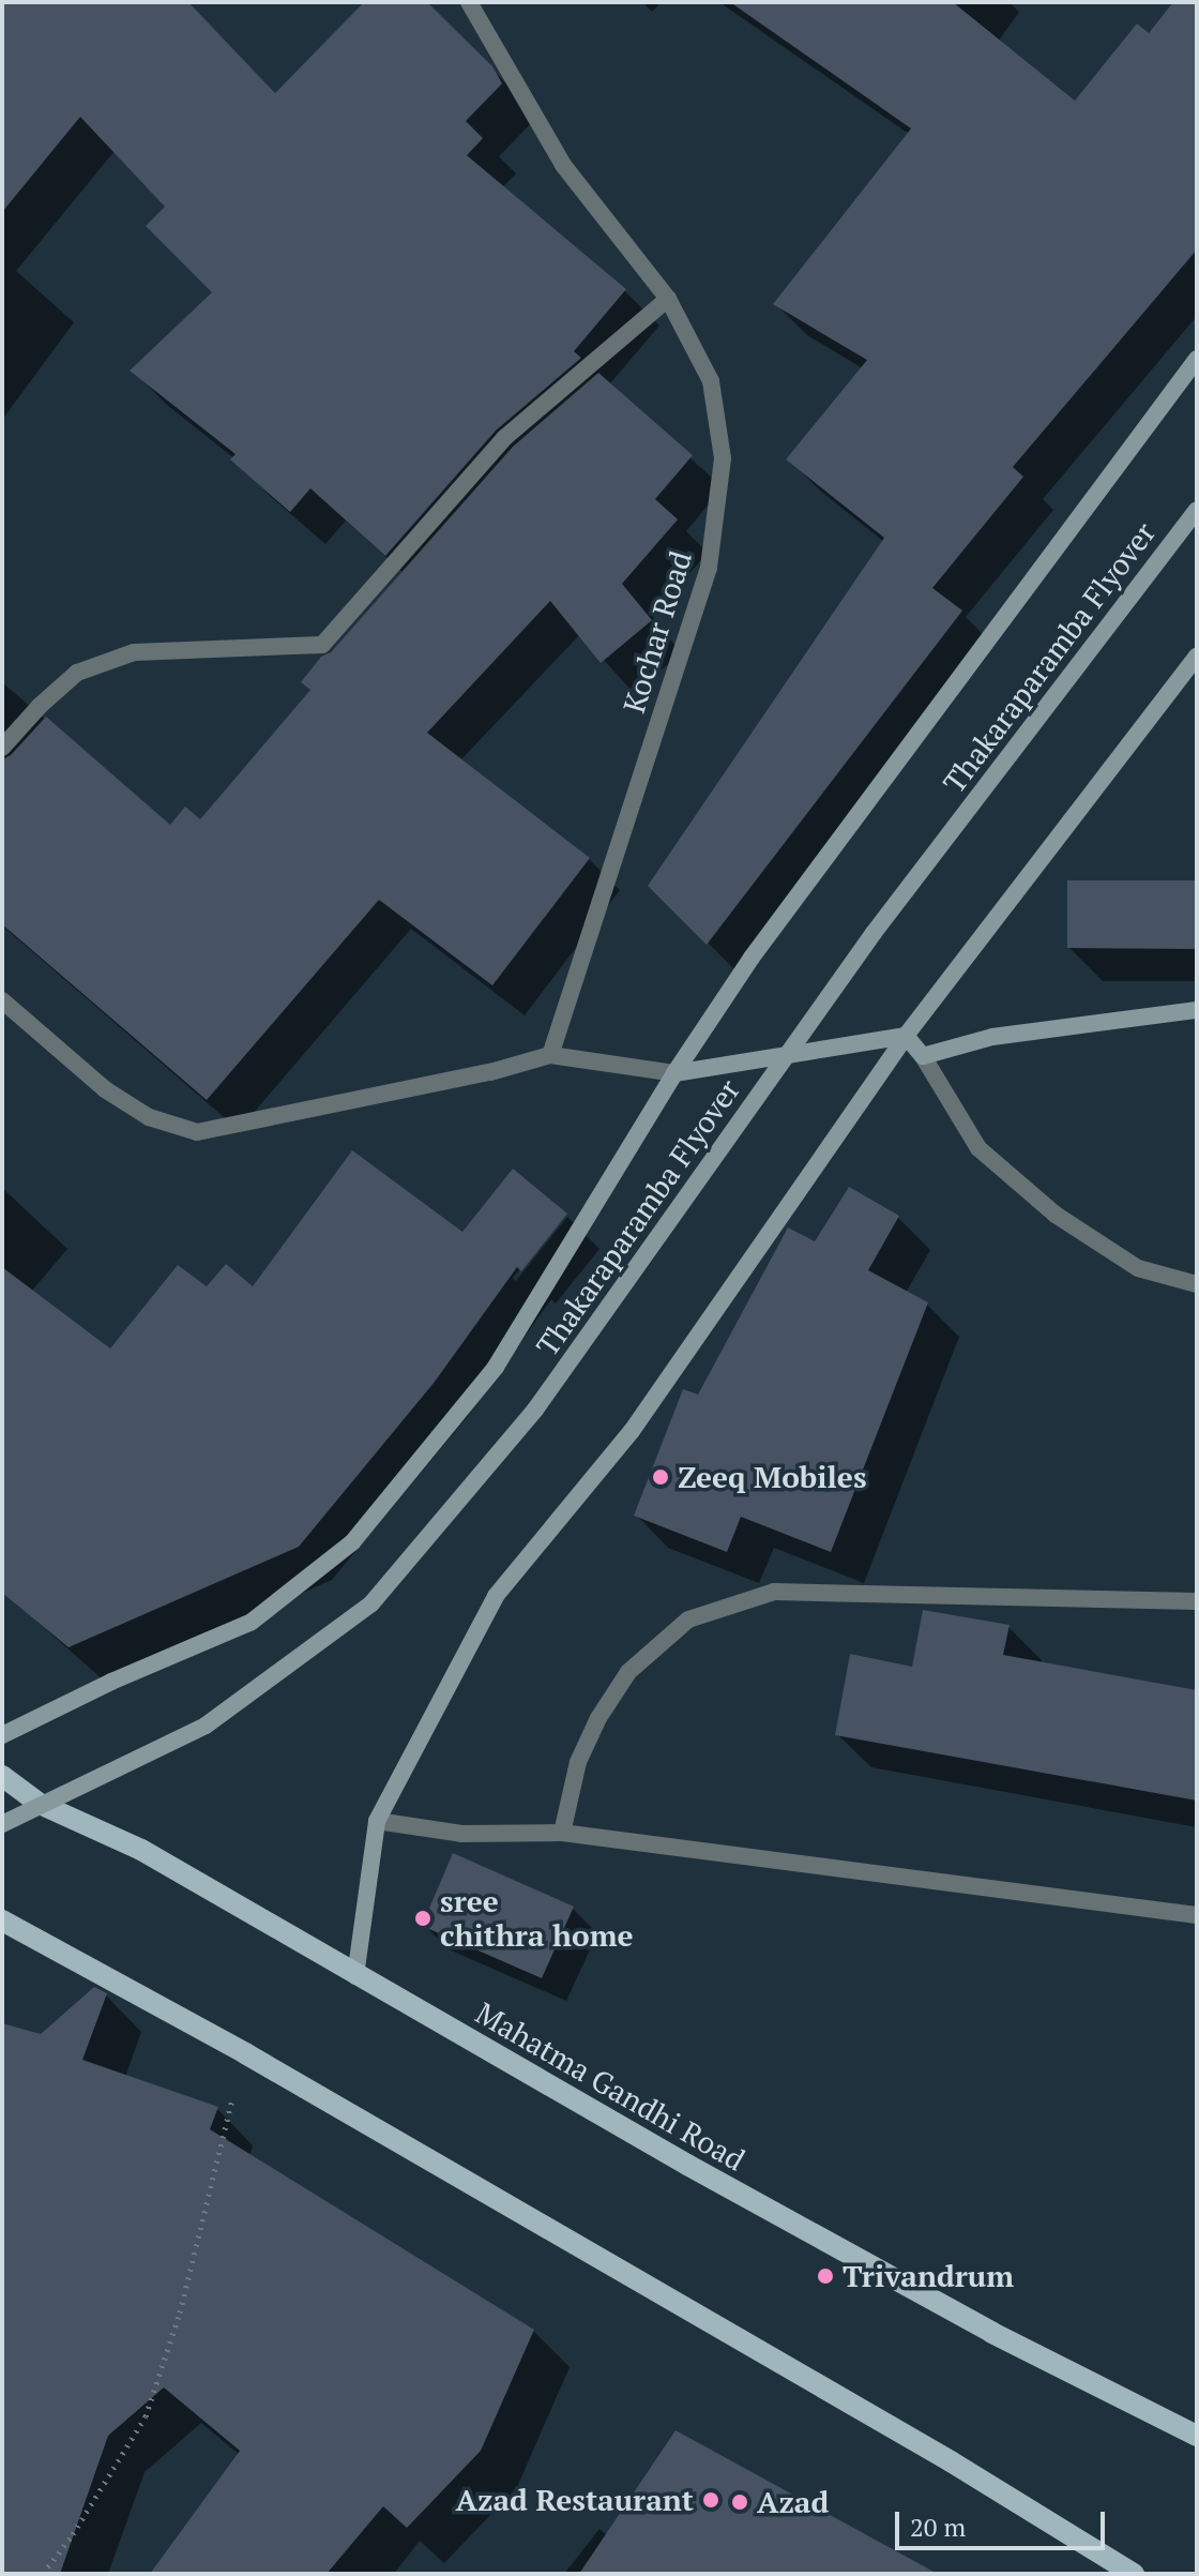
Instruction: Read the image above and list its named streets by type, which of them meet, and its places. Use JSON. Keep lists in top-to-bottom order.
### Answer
{
  "streets": {
    "main road": ["Mahatma Gandhi Road"],
    "street": ["Kochar Road", "Thakaraparamba Flyover"]
  },
  "places": [
    "Zeeq Mobiles",
    "sree chithra home",
    "Trivandrum",
    "Azad Restaurant",
    "Azad"
  ],
  "scale_bar": "20 m"
}
